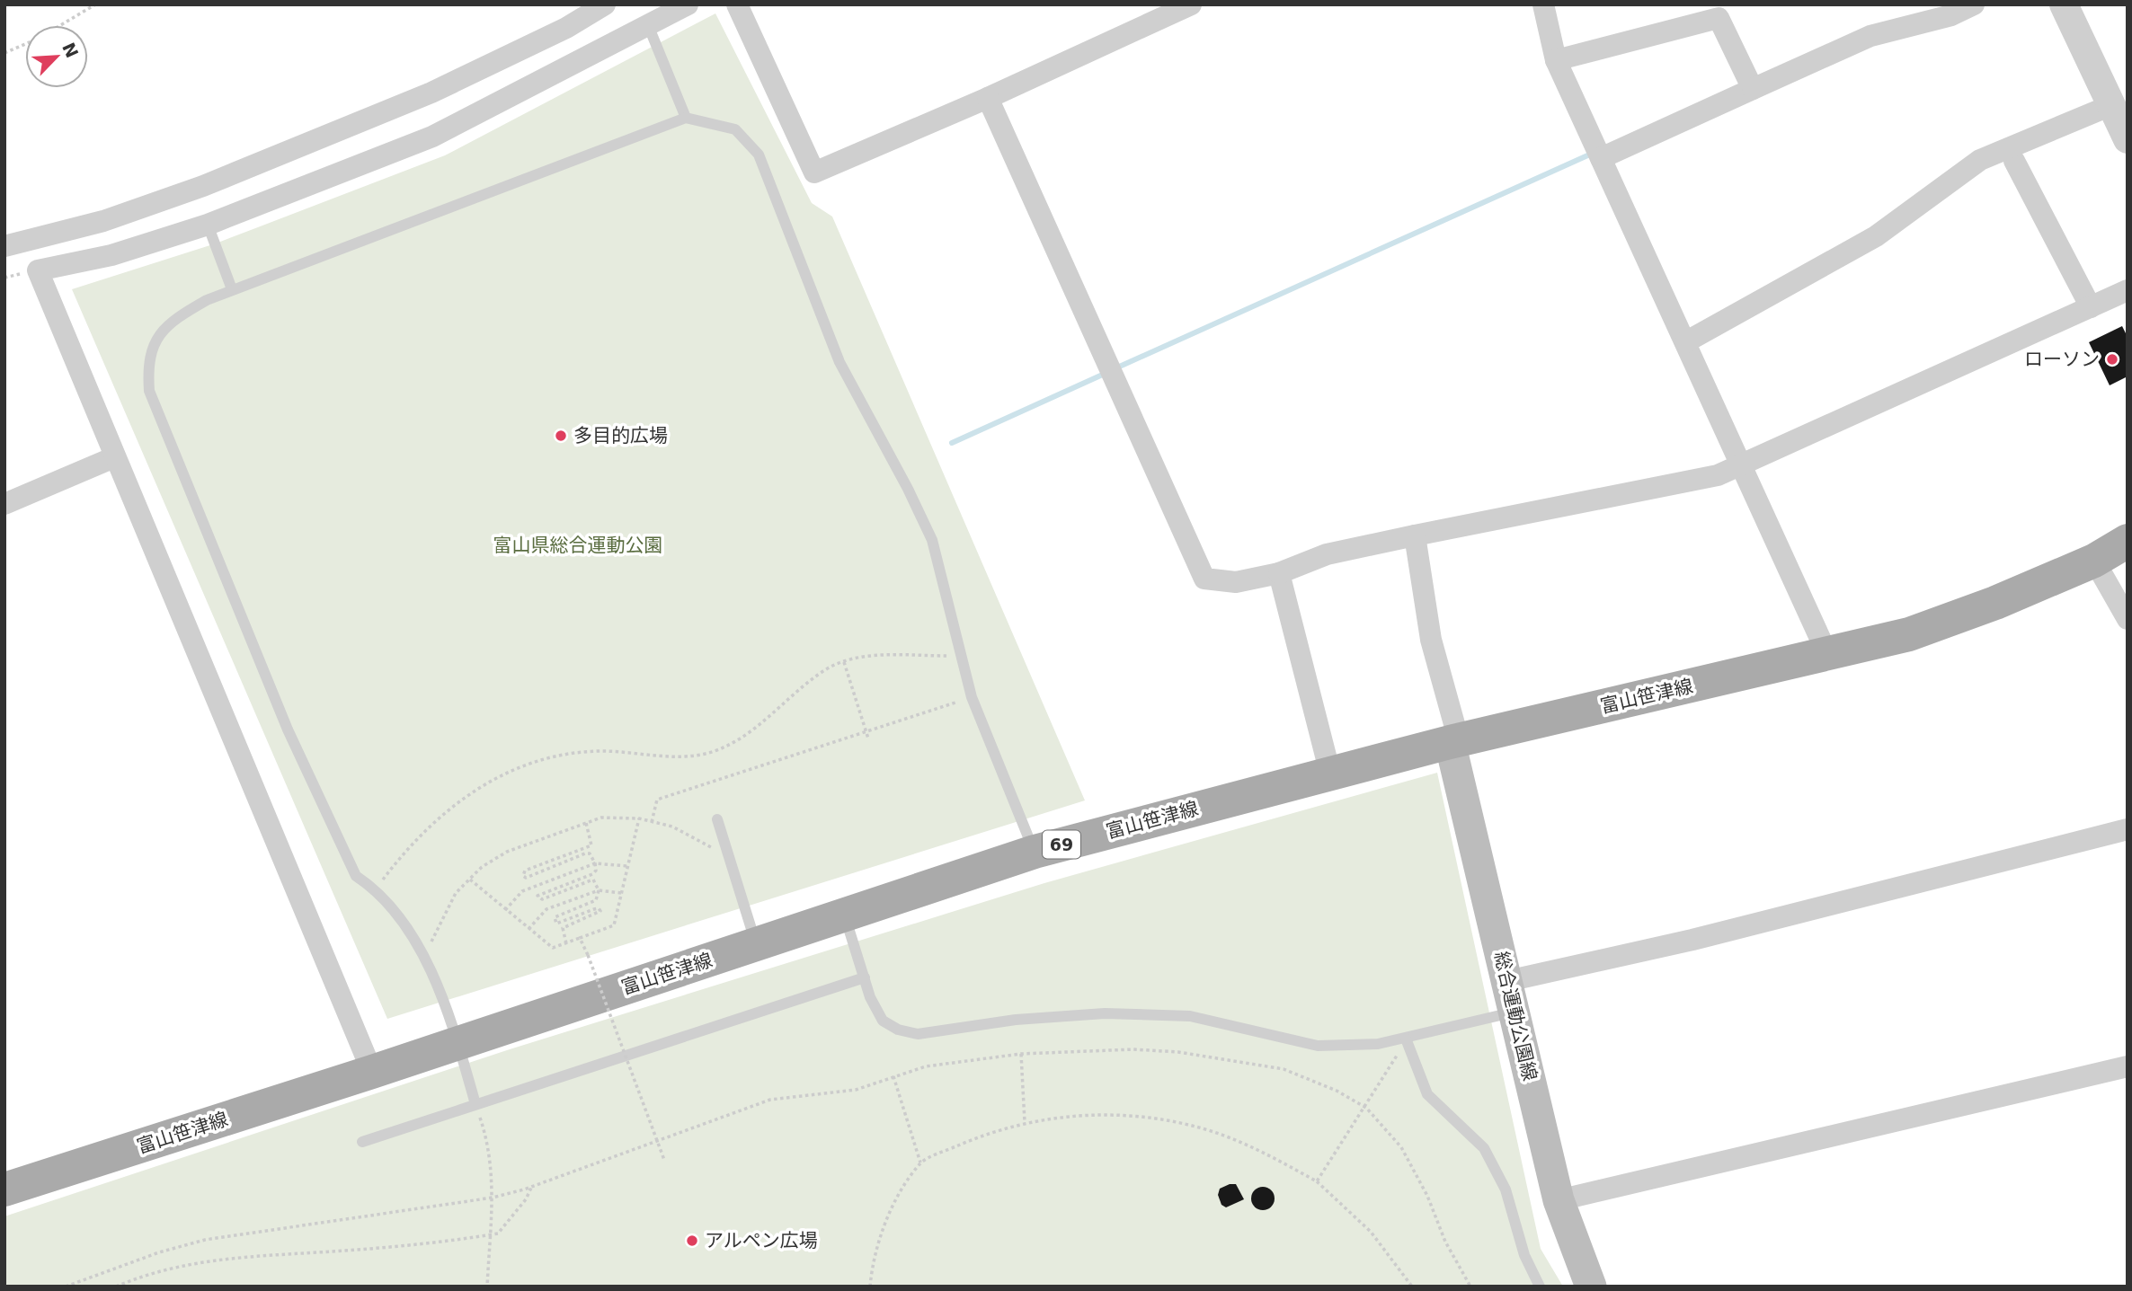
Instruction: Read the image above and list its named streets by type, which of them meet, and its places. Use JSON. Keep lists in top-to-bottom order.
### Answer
{
  "streets": {
    "main road": ["富山笹津線", "69", "総合運動公園線"]
  },
  "crossings": [
    ["富山笹津線", "総合運動公園線"]
  ],
  "parks": ["富山県総合運動公園"],
  "places": ["ローソン", "多目的広場", "アルペン広場"],
  "north": "top right"
}
